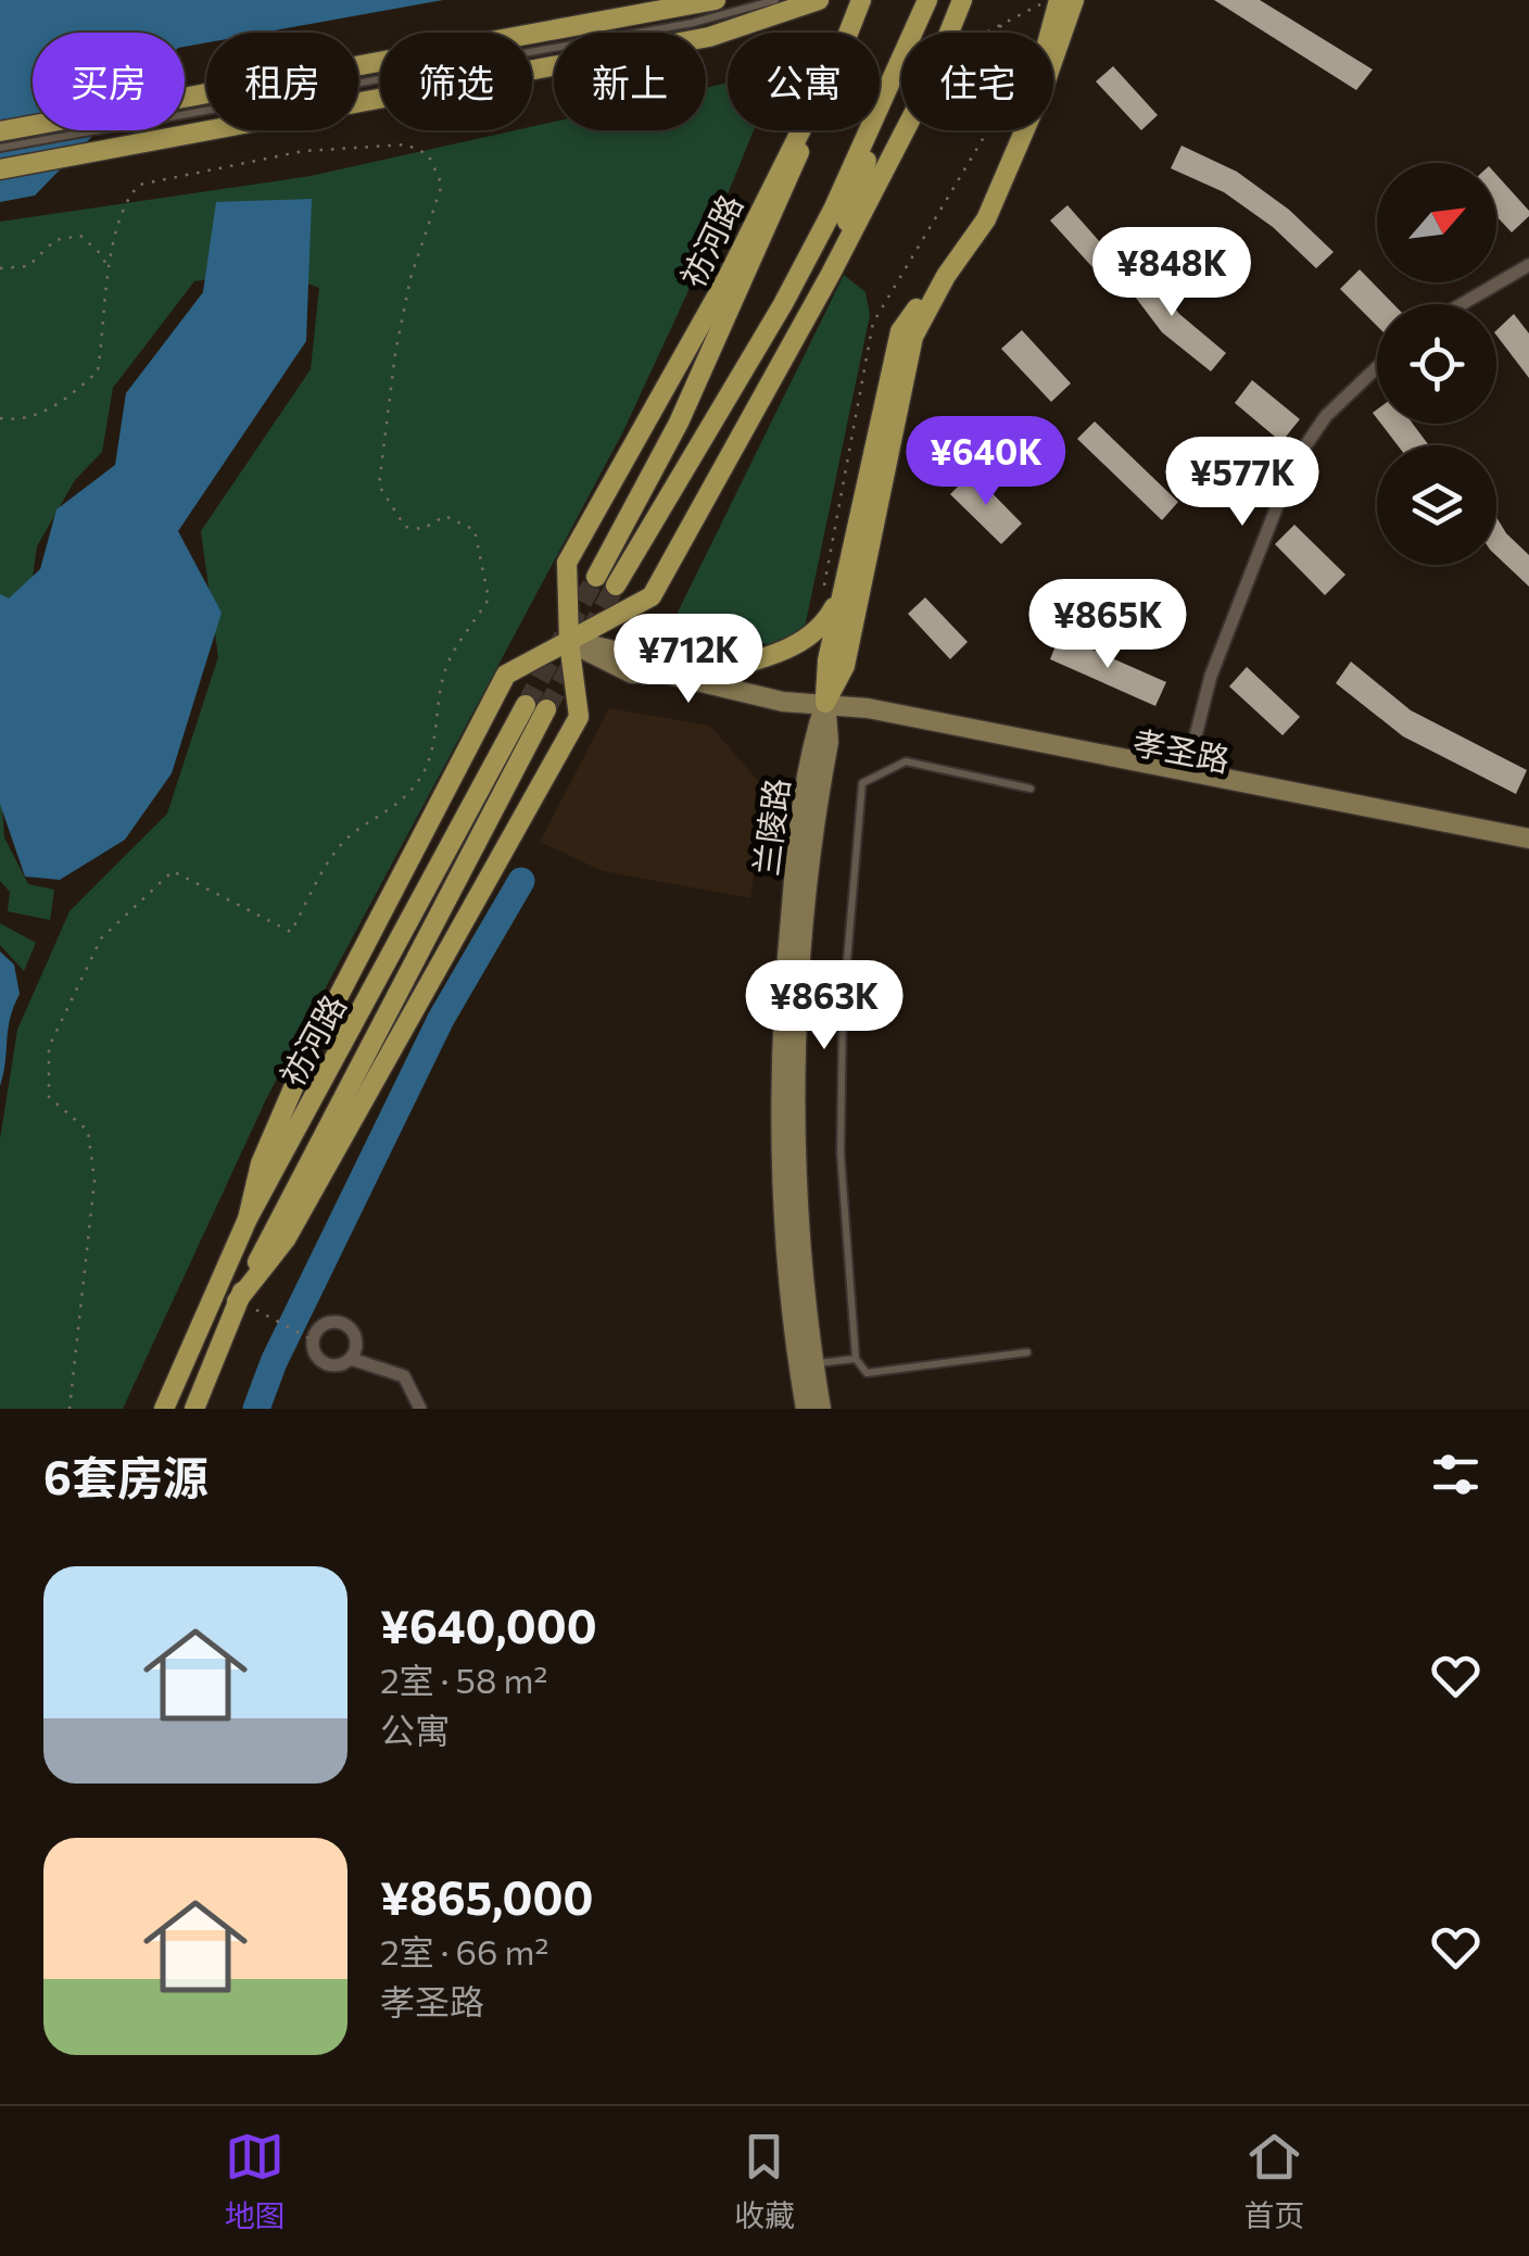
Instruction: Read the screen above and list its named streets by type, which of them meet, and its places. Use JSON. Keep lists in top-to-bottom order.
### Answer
{
  "streets": {
    "main road": ["祊河路", "孝圣路", "兰陵路"]
  },
  "crossings": [
    ["祊河路", "孝圣路"],
    ["孝圣路", "兰陵路"]
  ],
  "north": "top right",
  "page": {
    "chip": [
      "买房",
      "租房",
      "筛选",
      "新上",
      "公寓",
      "住宅"
    ],
    "price": [
      "¥848K",
      "¥640K",
      "¥577K",
      "¥865K",
      "¥712K",
      "¥863K"
    ],
    "heading": "6套房源",
    "list": [
      {
        "name": "¥640,000",
        "note": "2室 · 58 m² · 公寓"
      },
      {
        "name": "¥865,000",
        "note": "2室 · 66 m² · 孝圣路"
      }
    ],
    "tabs": ["地图", "收藏", "首页"]
  }
}
